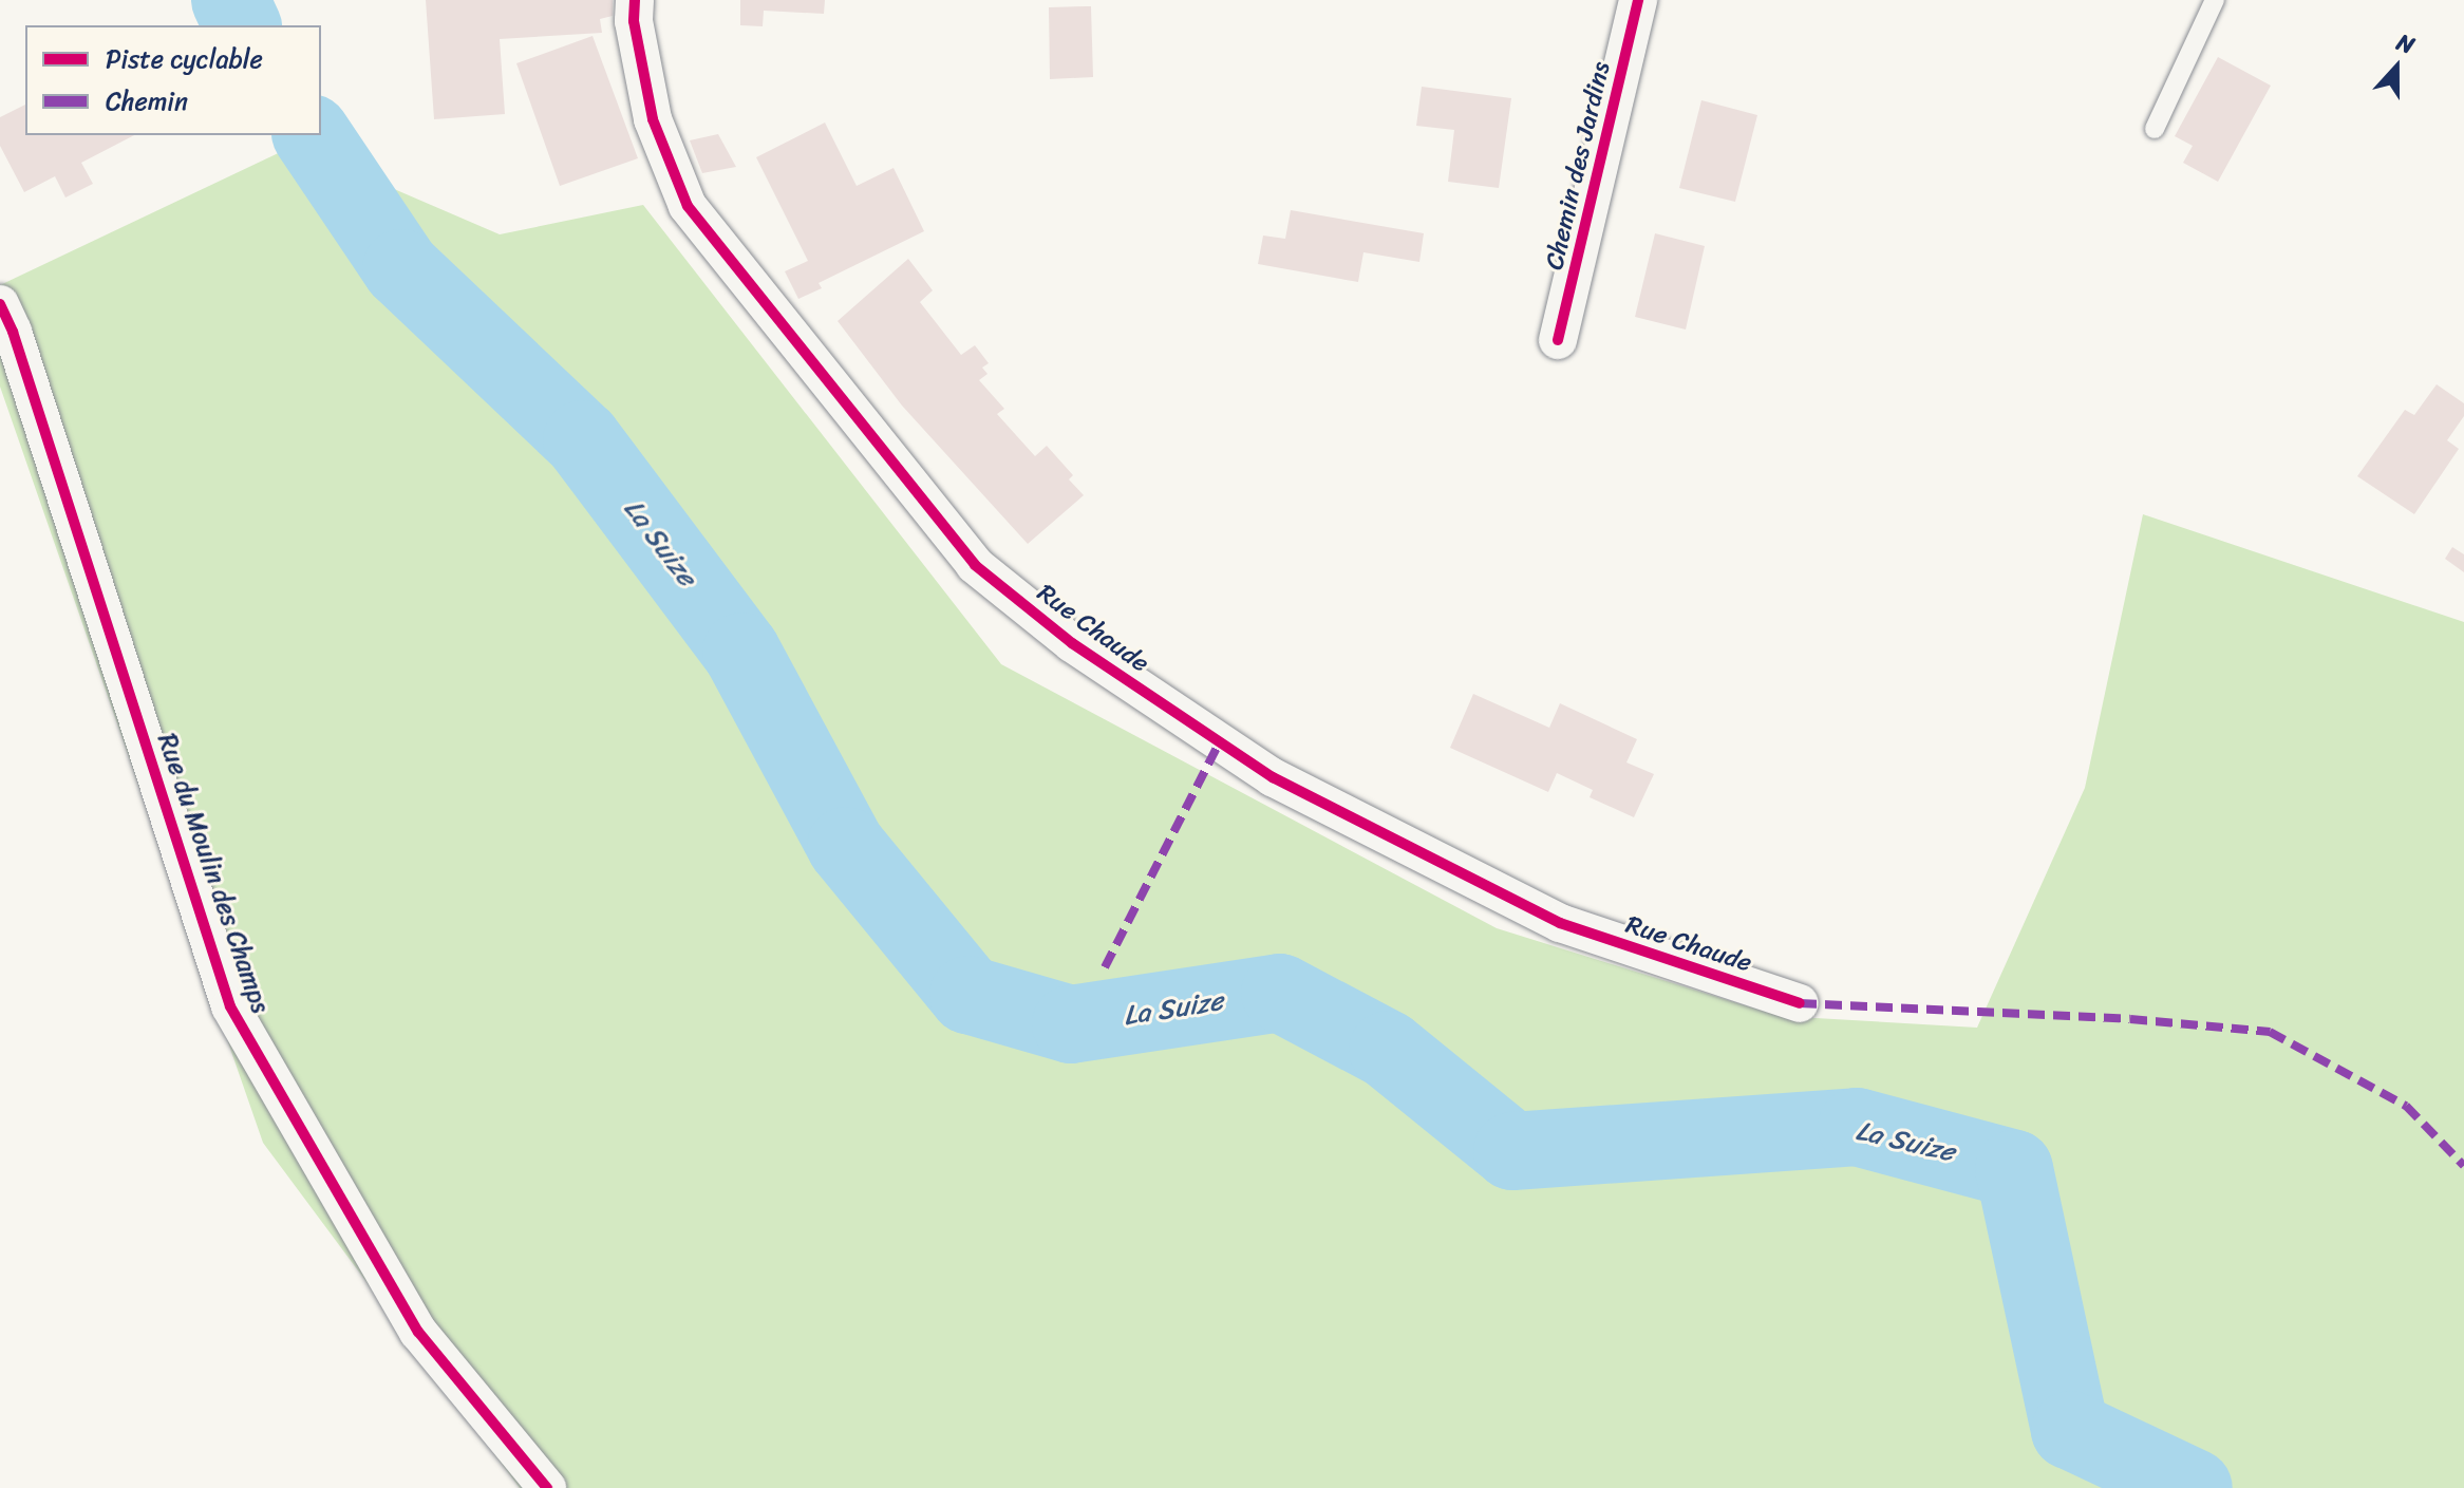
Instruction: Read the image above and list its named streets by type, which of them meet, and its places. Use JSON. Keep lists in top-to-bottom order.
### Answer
{
  "streets": {
    "street": ["Chemin des Jardins", "Rue Chaude", "Rue du Moulin des Champs"]
  },
  "water": ["La Suize"],
  "legend": ["Piste cyclable", "Chemin"],
  "north": "top"
}
